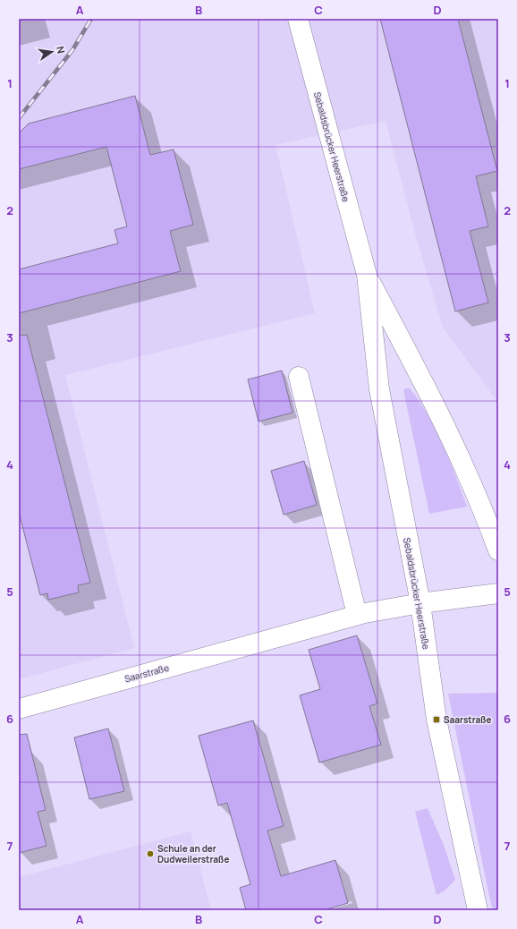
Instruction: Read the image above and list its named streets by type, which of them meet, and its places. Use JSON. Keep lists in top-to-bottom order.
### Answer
{
  "streets": {
    "main road": ["Sebaldsbrücker Heerstraße", "Saarstraße"]
  },
  "crossings": [
    ["Sebaldsbrücker Heerstraße", "Saarstraße"]
  ],
  "places": {
    "transit": ["Saarstraße"],
    "other": ["Schule an der Dudweilerstraße"]
  },
  "north": "right",
  "grid": {
    "columns": [
      "A",
      "B",
      "C",
      "D"
    ],
    "rows": [
      "1",
      "2",
      "3",
      "4",
      "5",
      "6",
      "7"
    ]
  }
}
